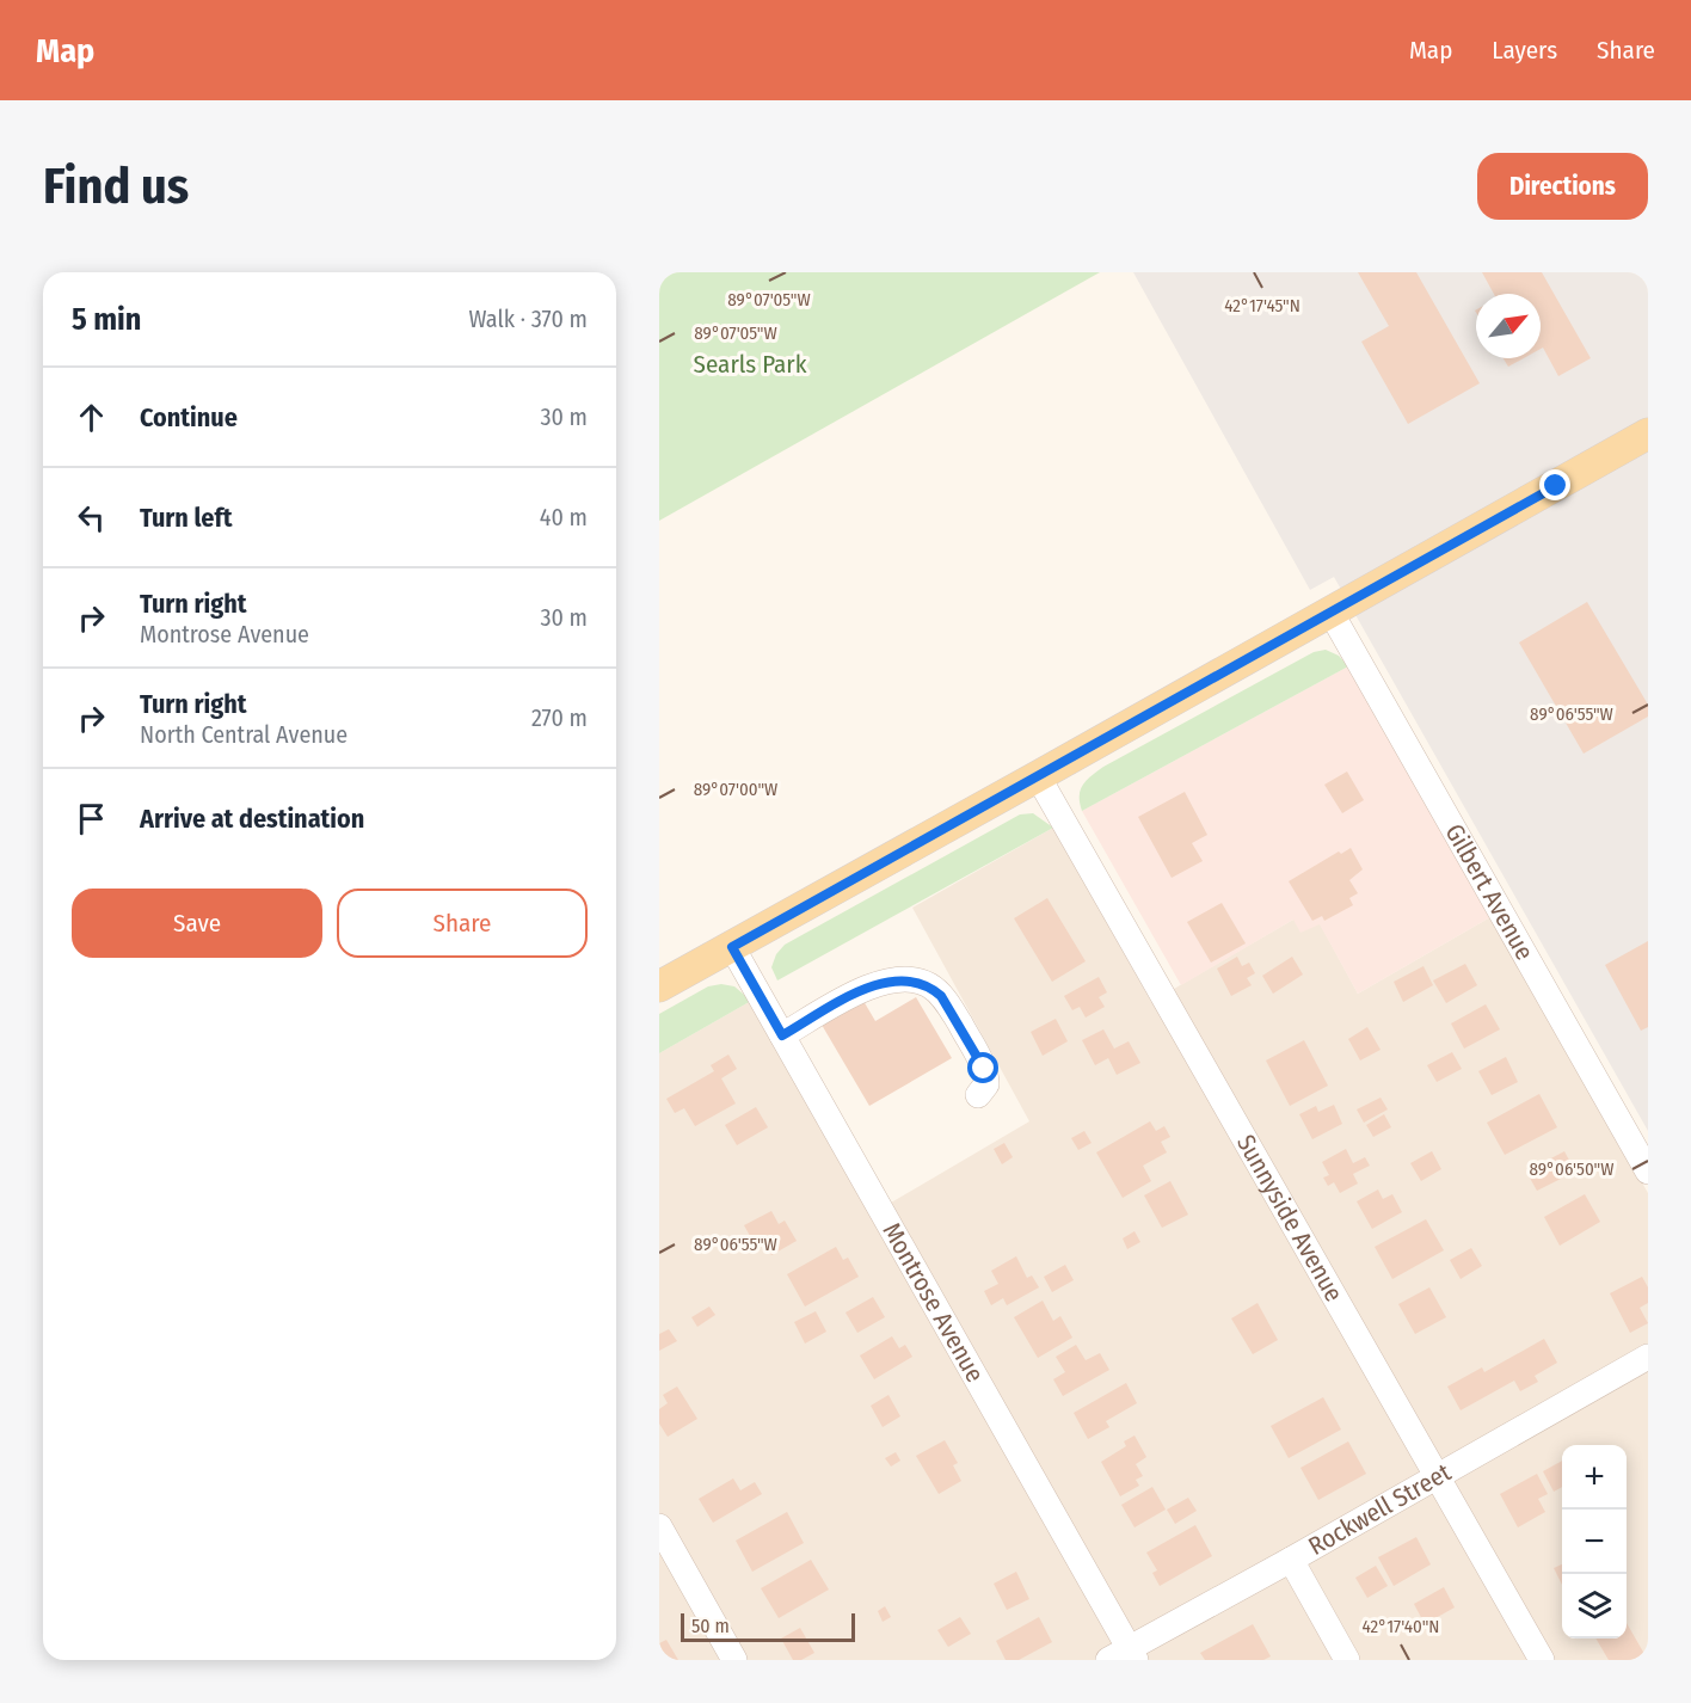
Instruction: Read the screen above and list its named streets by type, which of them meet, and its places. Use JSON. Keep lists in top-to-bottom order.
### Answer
{
  "streets": {
    "street": [
      "Gilbert Avenue",
      "Sunnyside Avenue",
      "Montrose Avenue",
      "Rockwell Street"
    ]
  },
  "crossings": [
    ["Sunnyside Avenue", "Rockwell Street"],
    ["Montrose Avenue", "Rockwell Street"]
  ],
  "parks": ["Searls Park"],
  "scale_bar": "50 m",
  "north": "top right",
  "page": {
    "header": "Map",
    "nav": ["Map", "Layers", "Share"],
    "buttons": [
      "Directions",
      ["Save", "Share"]
    ],
    "title": "Find us",
    "heading": ["5 min", "Walk · 370 m"],
    "list": [
      ["Continue", "30 m"],
      ["Turn left", "40 m"],
      ["Turn right", "Montrose Avenue", "30 m"],
      ["Turn right", "North Central Avenue", "270 m"],
      "Arrive at destination"
    ],
    "map_buttons": ["+", "−"],
    "scale": "50 m"
  },
  "coordinates": [
    "89°07'05\"W",
    "42°17'45\"N",
    "89°06'55\"W",
    "89°07'00\"W",
    "89°06'50\"W",
    "42°17'40\"N"
  ]
}
